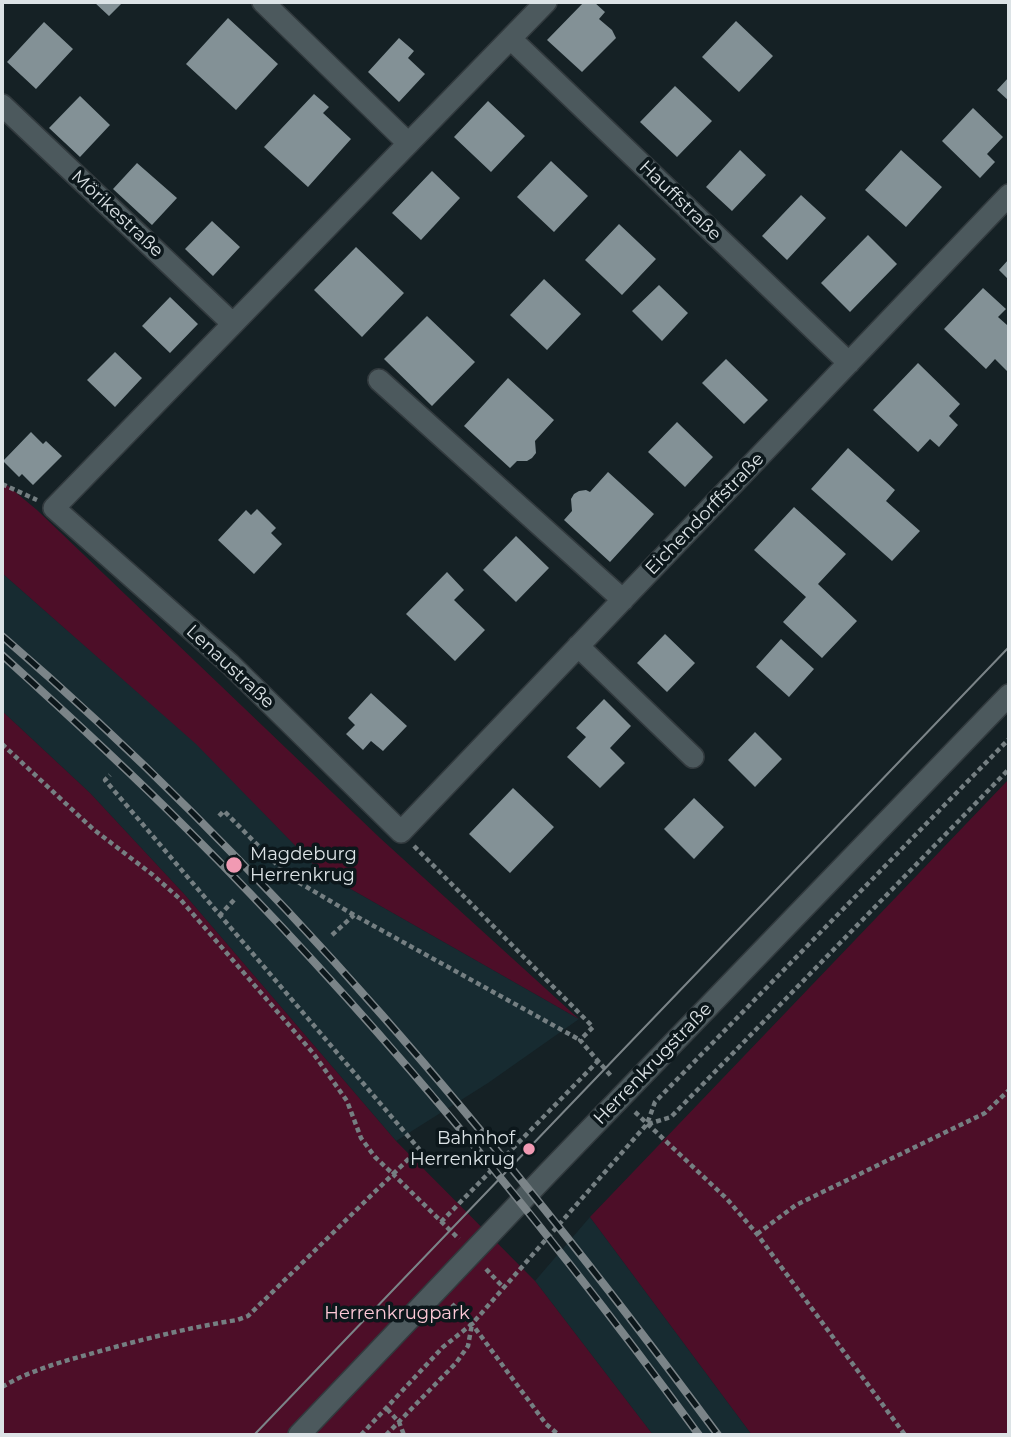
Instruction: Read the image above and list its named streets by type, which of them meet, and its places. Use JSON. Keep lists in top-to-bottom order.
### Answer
{
  "streets": {
    "street": [
      "Hauffstraße",
      "Mörikestraße",
      "Eichendorffstraße",
      "Lenaustraße",
      "Herrenkrugstraße"
    ]
  },
  "crossings": [
    ["Hauffstraße", "Eichendorffstraße"],
    ["Eichendorffstraße", "Lenaustraße"]
  ],
  "parks": ["Herrenkrugpark"],
  "places": ["Magdeburg Herrenkrug", "Bahnhof Herrenkrug"]
}
